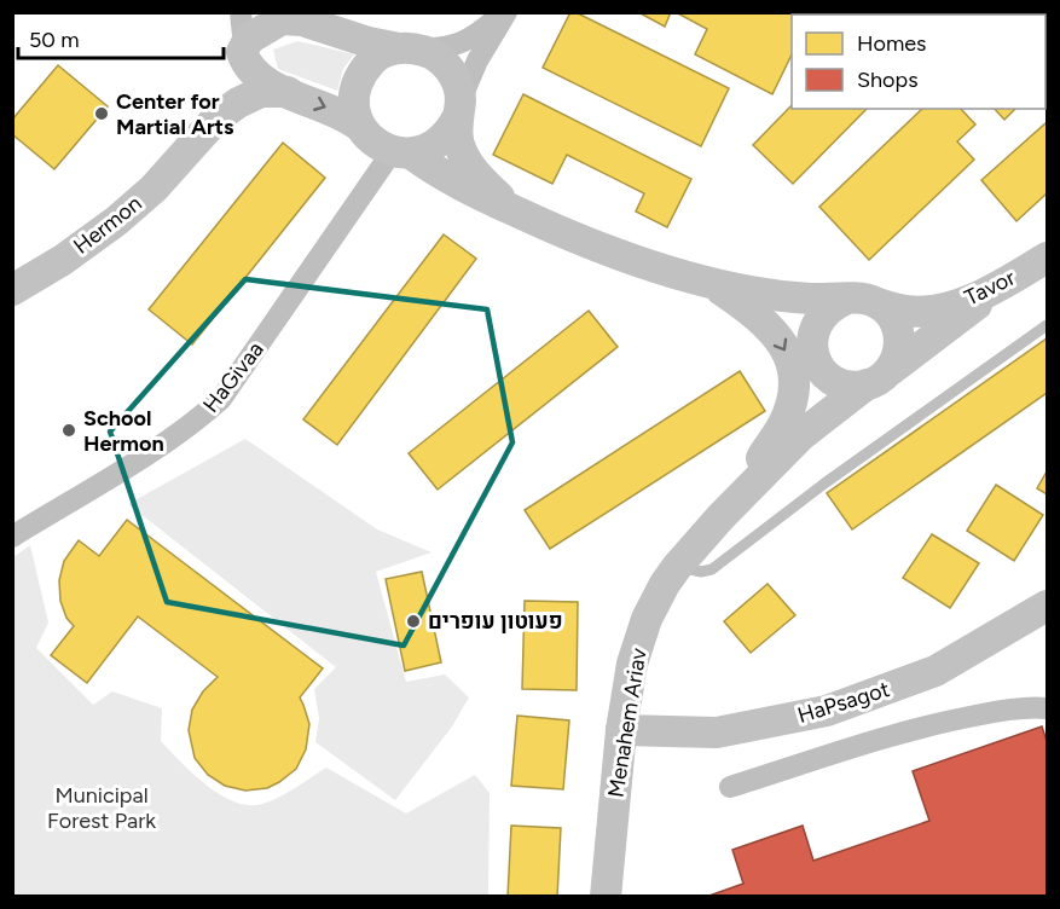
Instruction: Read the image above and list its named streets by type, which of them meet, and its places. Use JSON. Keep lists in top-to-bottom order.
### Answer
{
  "streets": {
    "street": [
      "Hermon",
      "Tavor",
      "HaGivaa",
      "HaPsagot",
      "Menahem Ariav"
    ]
  },
  "crossings": [
    ["Tavor", "Menahem Ariav"],
    ["HaPsagot", "Menahem Ariav"]
  ],
  "parks": ["Municipal Forest Park"],
  "places": ["Center for Martial Arts", "School Hermon", "פעוטון עופרים"],
  "legend": ["Homes", "Shops"],
  "scale_bar": "50 m"
}
